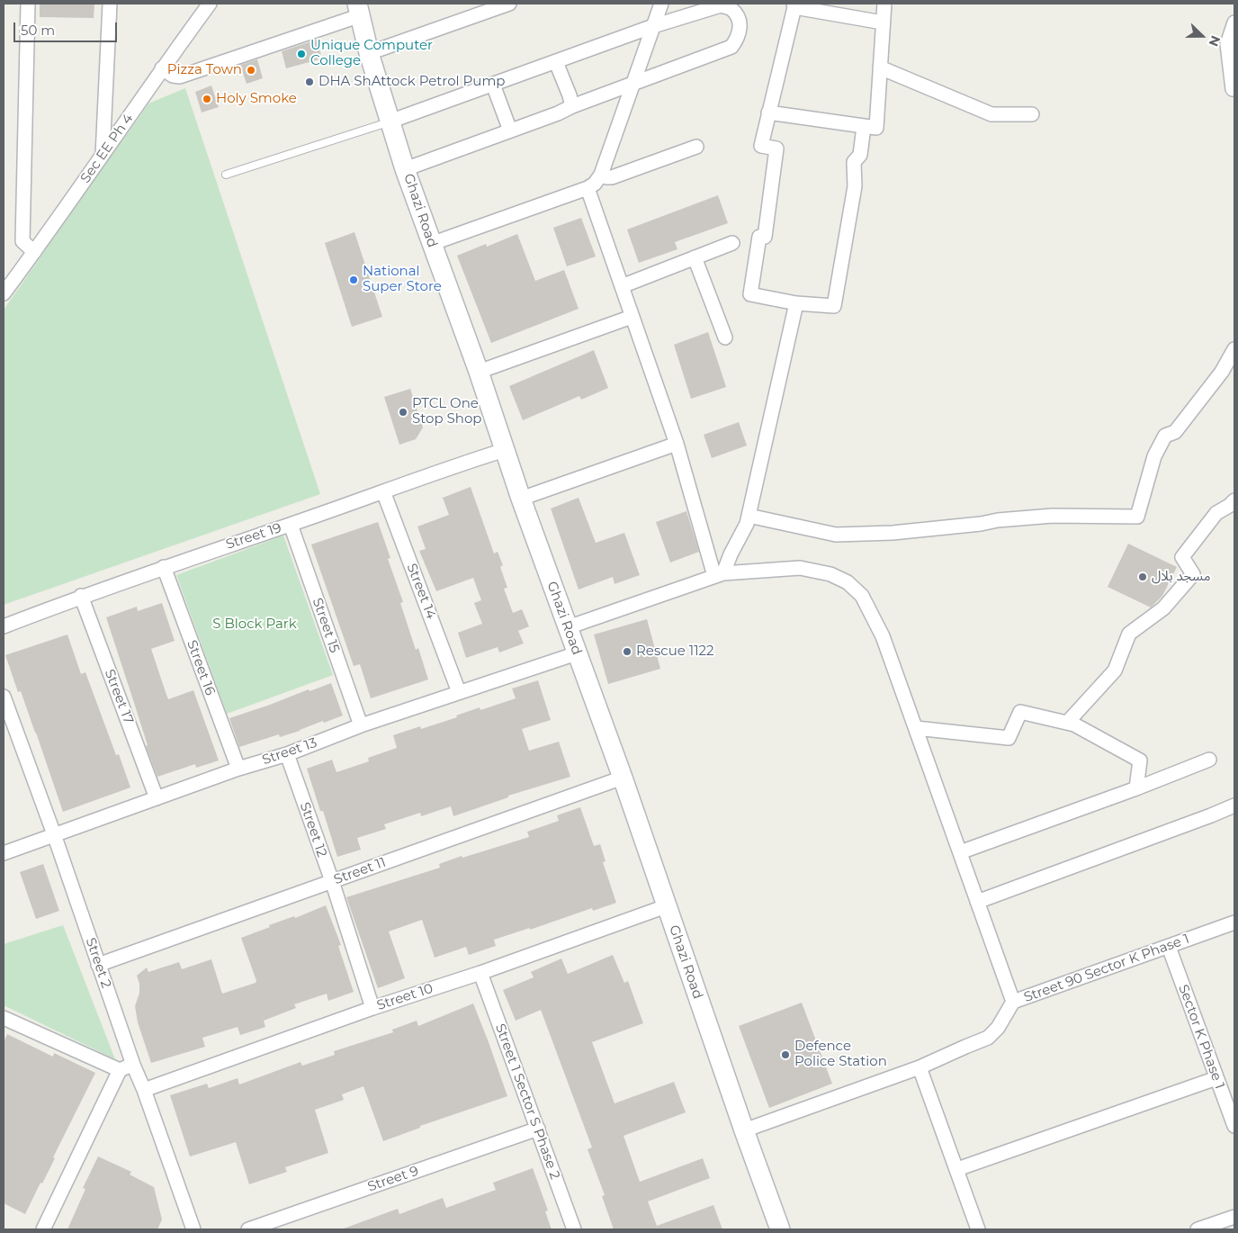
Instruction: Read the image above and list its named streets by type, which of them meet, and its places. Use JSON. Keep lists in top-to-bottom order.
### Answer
{
  "streets": {
    "main road": ["Ghazi Road"],
    "street": [
      "Sec EE Ph 4",
      "Street 19",
      "Street 14",
      "Street 15",
      "Street 16",
      "Street 17",
      "Street 13",
      "Street 12",
      "Street 11",
      "Street 2",
      "Street 90 Sector K Phase 1",
      "Street 10",
      "Sector K Phase 1",
      "Street 1 Sector S Phase 2",
      "Street 9"
    ]
  },
  "crossings": [
    ["Ghazi Road", "Street 19"],
    ["Ghazi Road", "Street 13"],
    ["Ghazi Road", "Street 11"],
    ["Ghazi Road", "Street 90 Sector K Phase 1"],
    ["Ghazi Road", "Street 10"],
    ["Street 19", "Street 14"],
    ["Street 19", "Street 15"],
    ["Street 19", "Street 16"],
    ["Street 19", "Street 17"],
    ["Street 14", "Street 13"],
    ["Street 15", "Street 13"],
    ["Street 16", "Street 13"],
    ["Street 17", "Street 13"],
    ["Street 13", "Street 12"],
    ["Street 13", "Street 2"],
    ["Street 12", "Street 11"],
    ["Street 12", "Street 10"],
    ["Street 11", "Street 2"],
    ["Street 2", "Street 10"],
    ["Street 90 Sector K Phase 1", "Sector K Phase 1"],
    ["Street 10", "Street 1 Sector S Phase 2"],
    ["Street 1 Sector S Phase 2", "Street 9"]
  ],
  "parks": ["S Block Park"],
  "places": [
    "Unique Computer College",
    "Pizza Town",
    "DHA ShAttock Petrol Pump",
    "Holy Smoke",
    "National Super Store",
    "PTCL One Stop Shop",
    "مسجد بلال",
    "Rescue 1122",
    "Defence Police Station"
  ],
  "scale_bar": "50 m",
  "north": "right"
}
